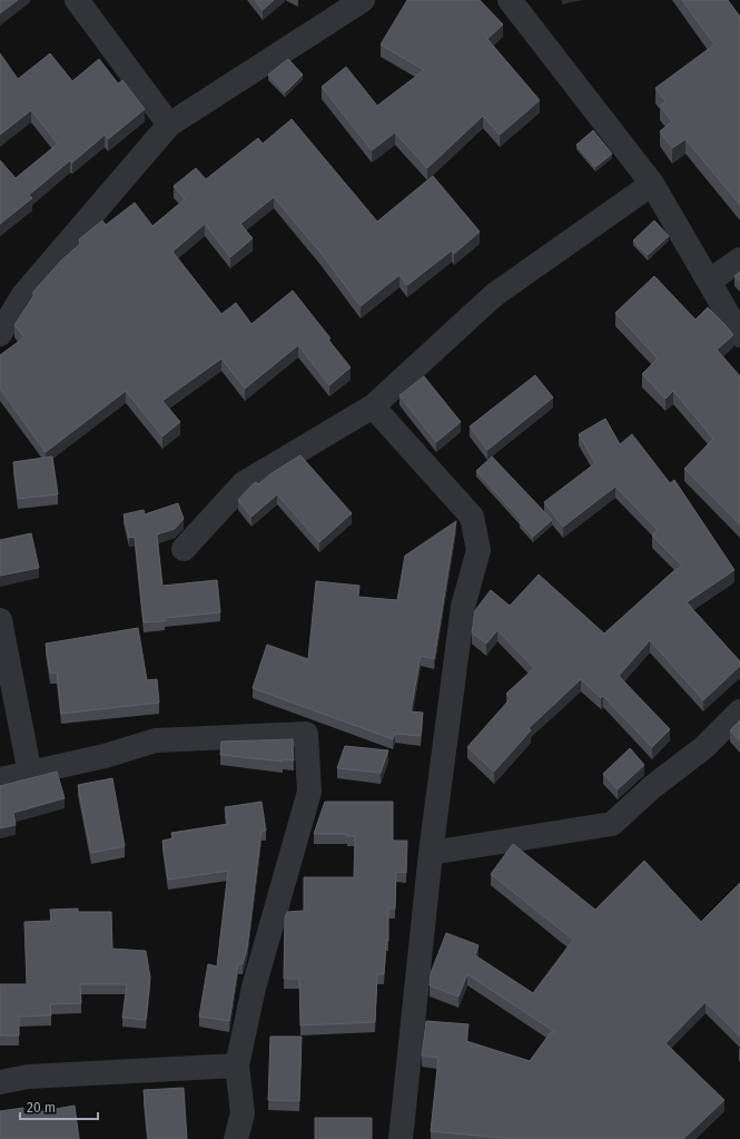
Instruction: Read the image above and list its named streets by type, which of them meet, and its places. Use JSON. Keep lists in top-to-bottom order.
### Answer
{
  "scale_bar": "20 m"
}
